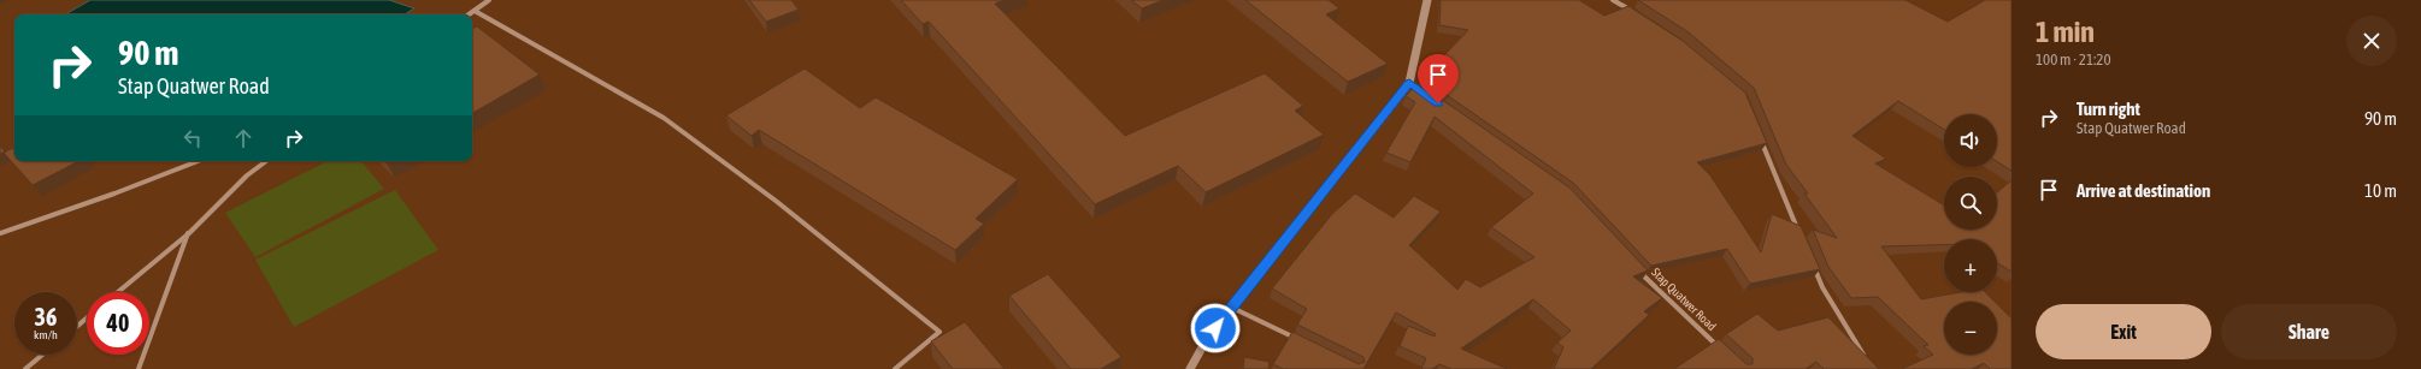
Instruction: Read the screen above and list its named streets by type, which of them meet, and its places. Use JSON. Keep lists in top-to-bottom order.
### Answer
{
  "streets": {
    "street": ["Stap Quatwer Road"]
  },
  "page": {
    "heading": ["1 min", "100 m · 21:20"],
    "turn": ["90 m", "Stap Quatwer Road"],
    "list": [
      {
        "name": "Turn right",
        "note": "Stap Quatwer Road",
        "value": "90 m"
      },
      {
        "name": "Arrive at destination",
        "value": "10 m"
      }
    ],
    "map_buttons": ["+", "−"],
    "speed": "36 km/h",
    "limit": "40",
    "buttons": ["Exit", "Share"]
  }
}
